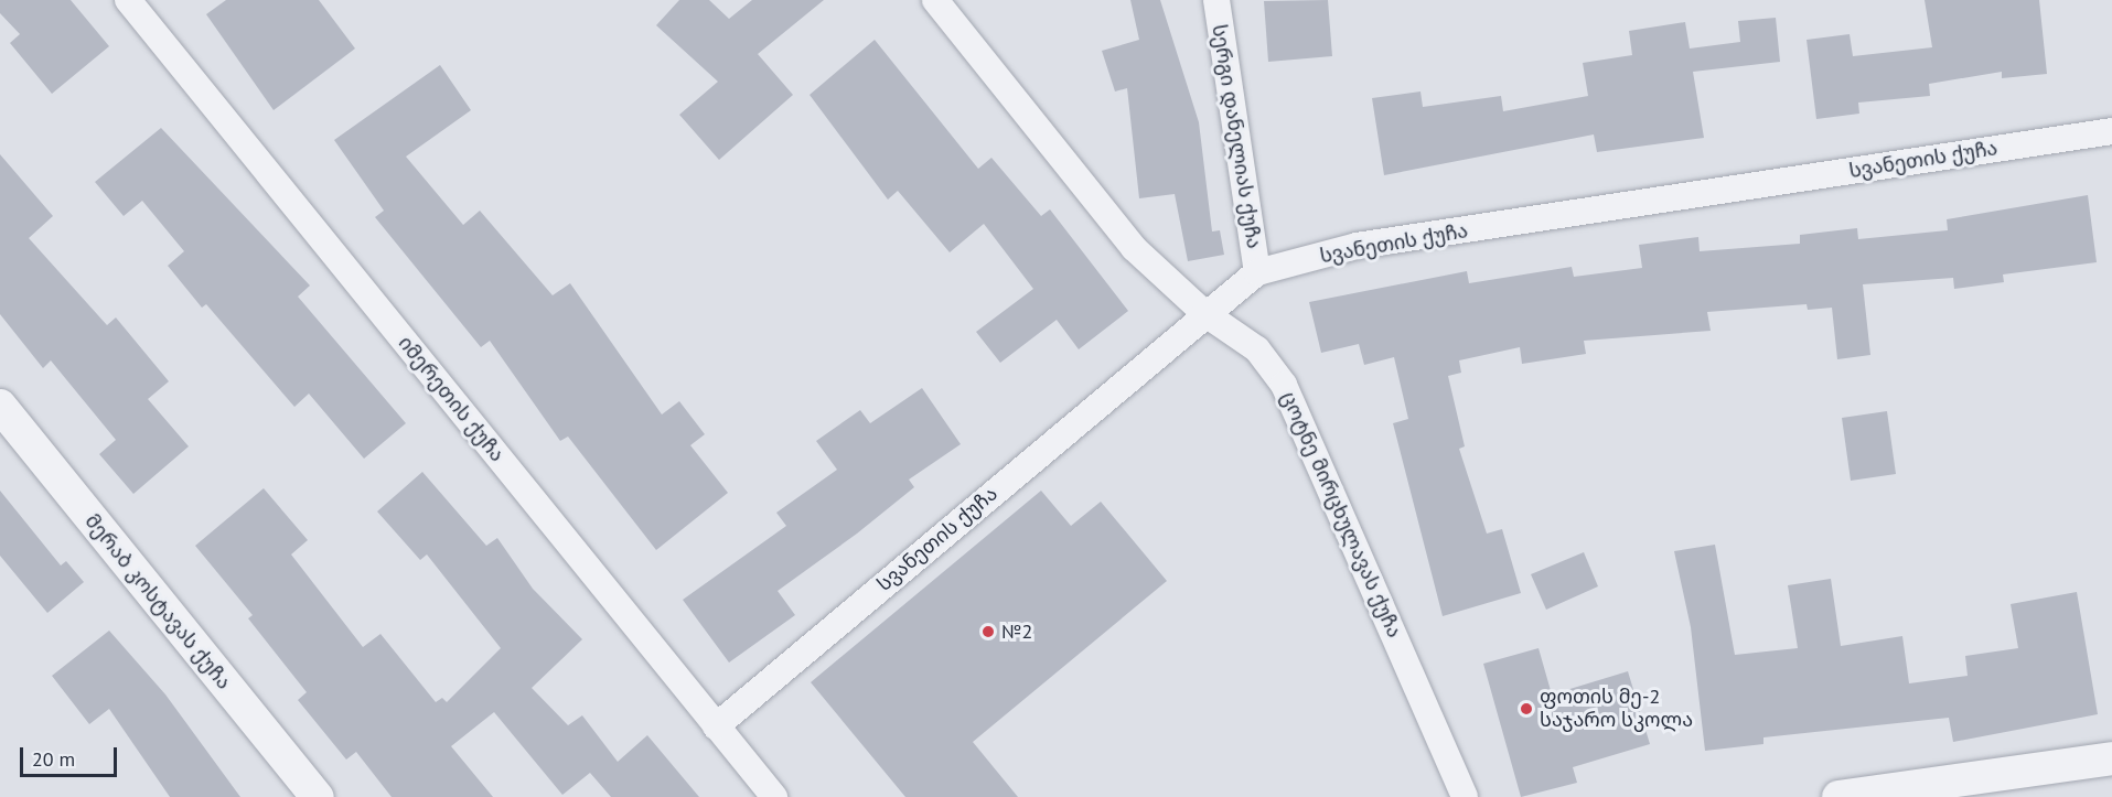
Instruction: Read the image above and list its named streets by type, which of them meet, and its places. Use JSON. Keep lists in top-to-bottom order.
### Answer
{
  "streets": {
    "street": [
      "სერგი დანელიას ქუჩა",
      "სვანეთის ქუჩა",
      "იმერეთის ქუჩა",
      "ცოტნე მირცხულავას ქუჩა",
      "მერაბ კოსტავას ქუჩა"
    ]
  },
  "crossings": [
    ["სერგი დანელიას ქუჩა", "სვანეთის ქუჩა"],
    ["სვანეთის ქუჩა", "იმერეთის ქუჩა"],
    ["სვანეთის ქუჩა", "ცოტნე მირცხულავას ქუჩა"]
  ],
  "places": ["№2", "ფოთის მე-2 საჯარო სკოლა"],
  "scale_bar": "20 m"
}
